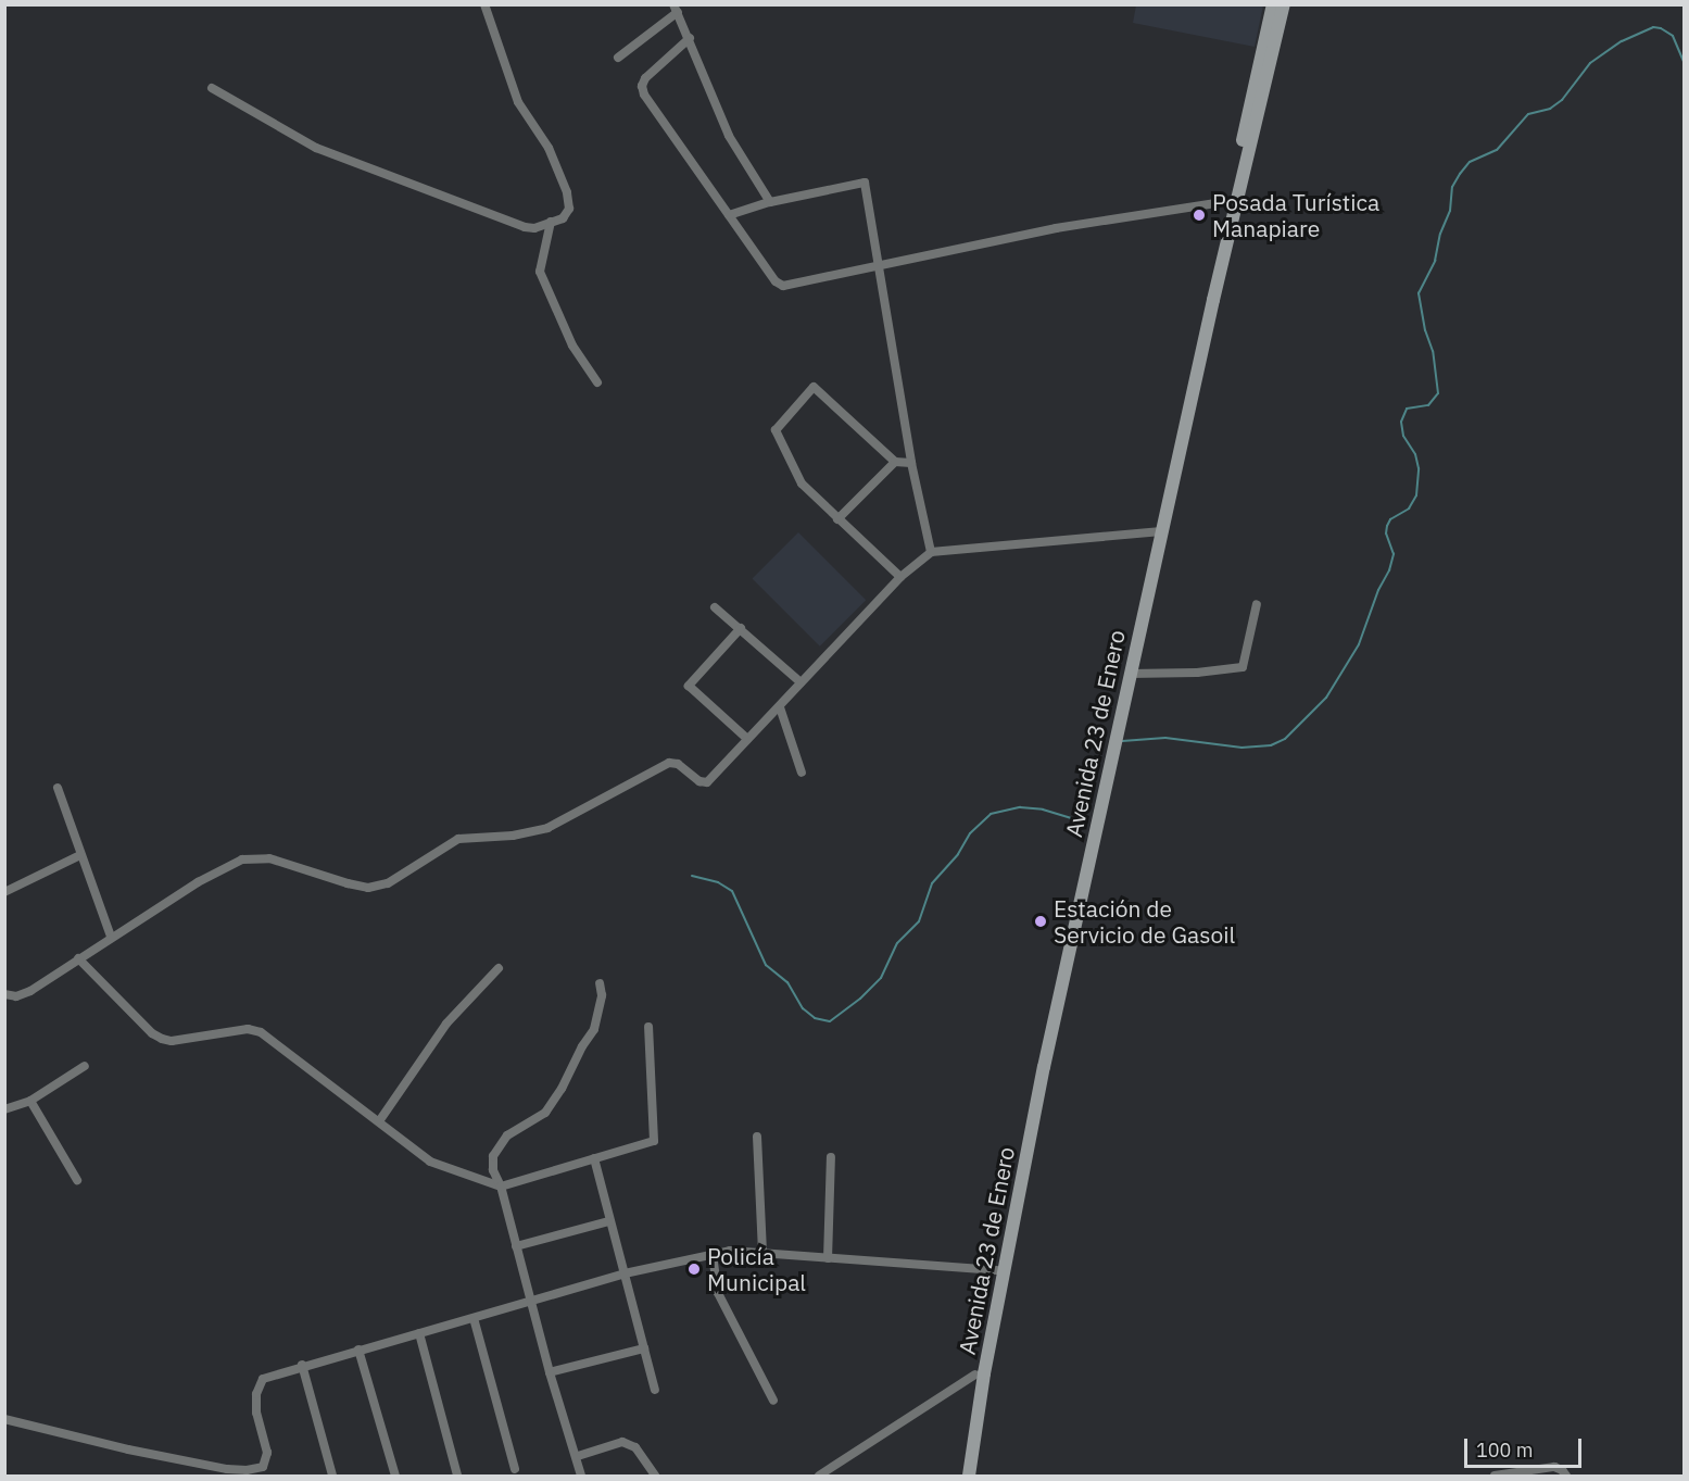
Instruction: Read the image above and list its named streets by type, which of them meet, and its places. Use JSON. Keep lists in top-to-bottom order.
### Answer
{
  "streets": {
    "main road": ["Avenida 23 de Enero"]
  },
  "places": ["Posada Turística Manapiare", "Estación de Servicio de Gasoil", "Policía Municipal"],
  "scale_bar": "100 m"
}
